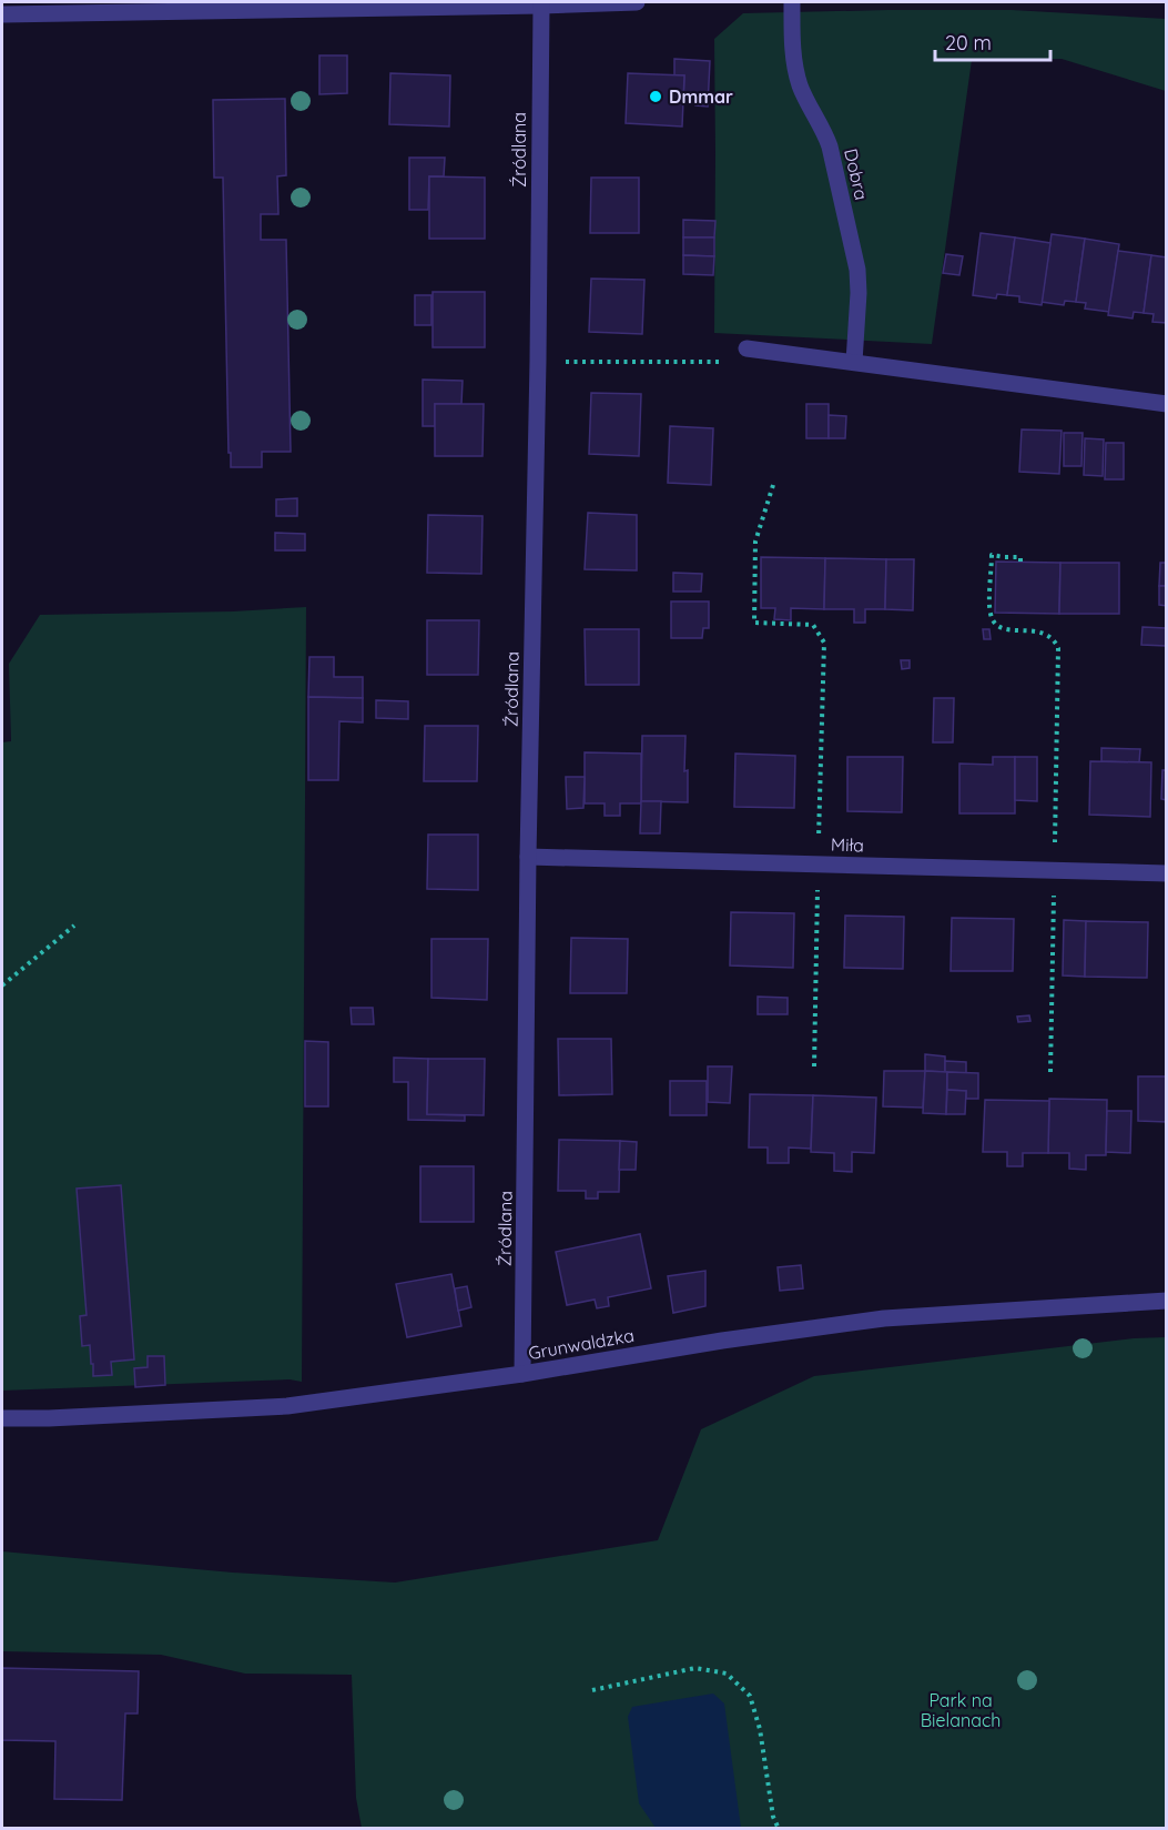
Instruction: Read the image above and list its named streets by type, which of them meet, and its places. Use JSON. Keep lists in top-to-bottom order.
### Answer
{
  "streets": {
    "street": [
      "Źródlana",
      "Dobra",
      "Miła",
      "Grunwaldzka"
    ]
  },
  "crossings": [
    ["Źródlana", "Miła"],
    ["Źródlana", "Grunwaldzka"]
  ],
  "parks": ["Park na Bielanach"],
  "places": ["Dmmar"],
  "scale_bar": "20 m"
}
